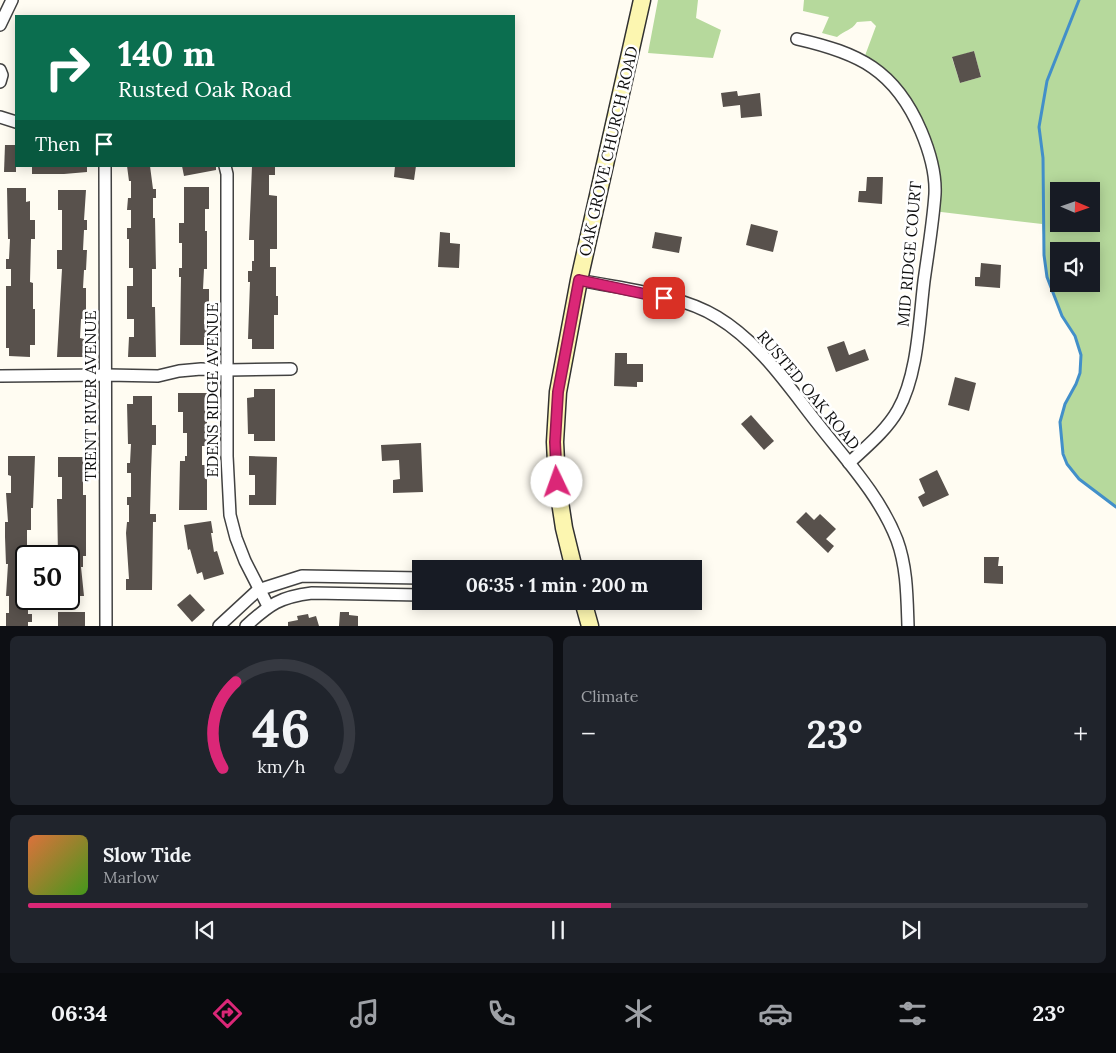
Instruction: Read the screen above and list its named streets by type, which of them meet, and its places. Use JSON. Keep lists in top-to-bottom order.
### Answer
{
  "streets": {
    "main road": ["OAK GROVE CHURCH ROAD"],
    "street": [
      "MID RIDGE COURT",
      "EDENS RIDGE AVENUE",
      "RUSTED OAK ROAD",
      "TRENT RIVER AVENUE"
    ]
  },
  "crossings": [
    ["OAK GROVE CHURCH ROAD", "RUSTED OAK ROAD"],
    ["MID RIDGE COURT", "RUSTED OAK ROAD"]
  ],
  "north": "right",
  "page": {
    "turn": ["140 m", "Rusted Oak Road"],
    "then": "Then",
    "limit": "50",
    "trip": "06:35 · 1 min · 200 m",
    "tile": "Climate",
    "heat": ["−", "23°", "+"],
    "song": ["Slow Tide", "Marlow"],
    "tabs": ["06:34", "23°"],
    "gauge": ["46", "km/h"]
  }
}
